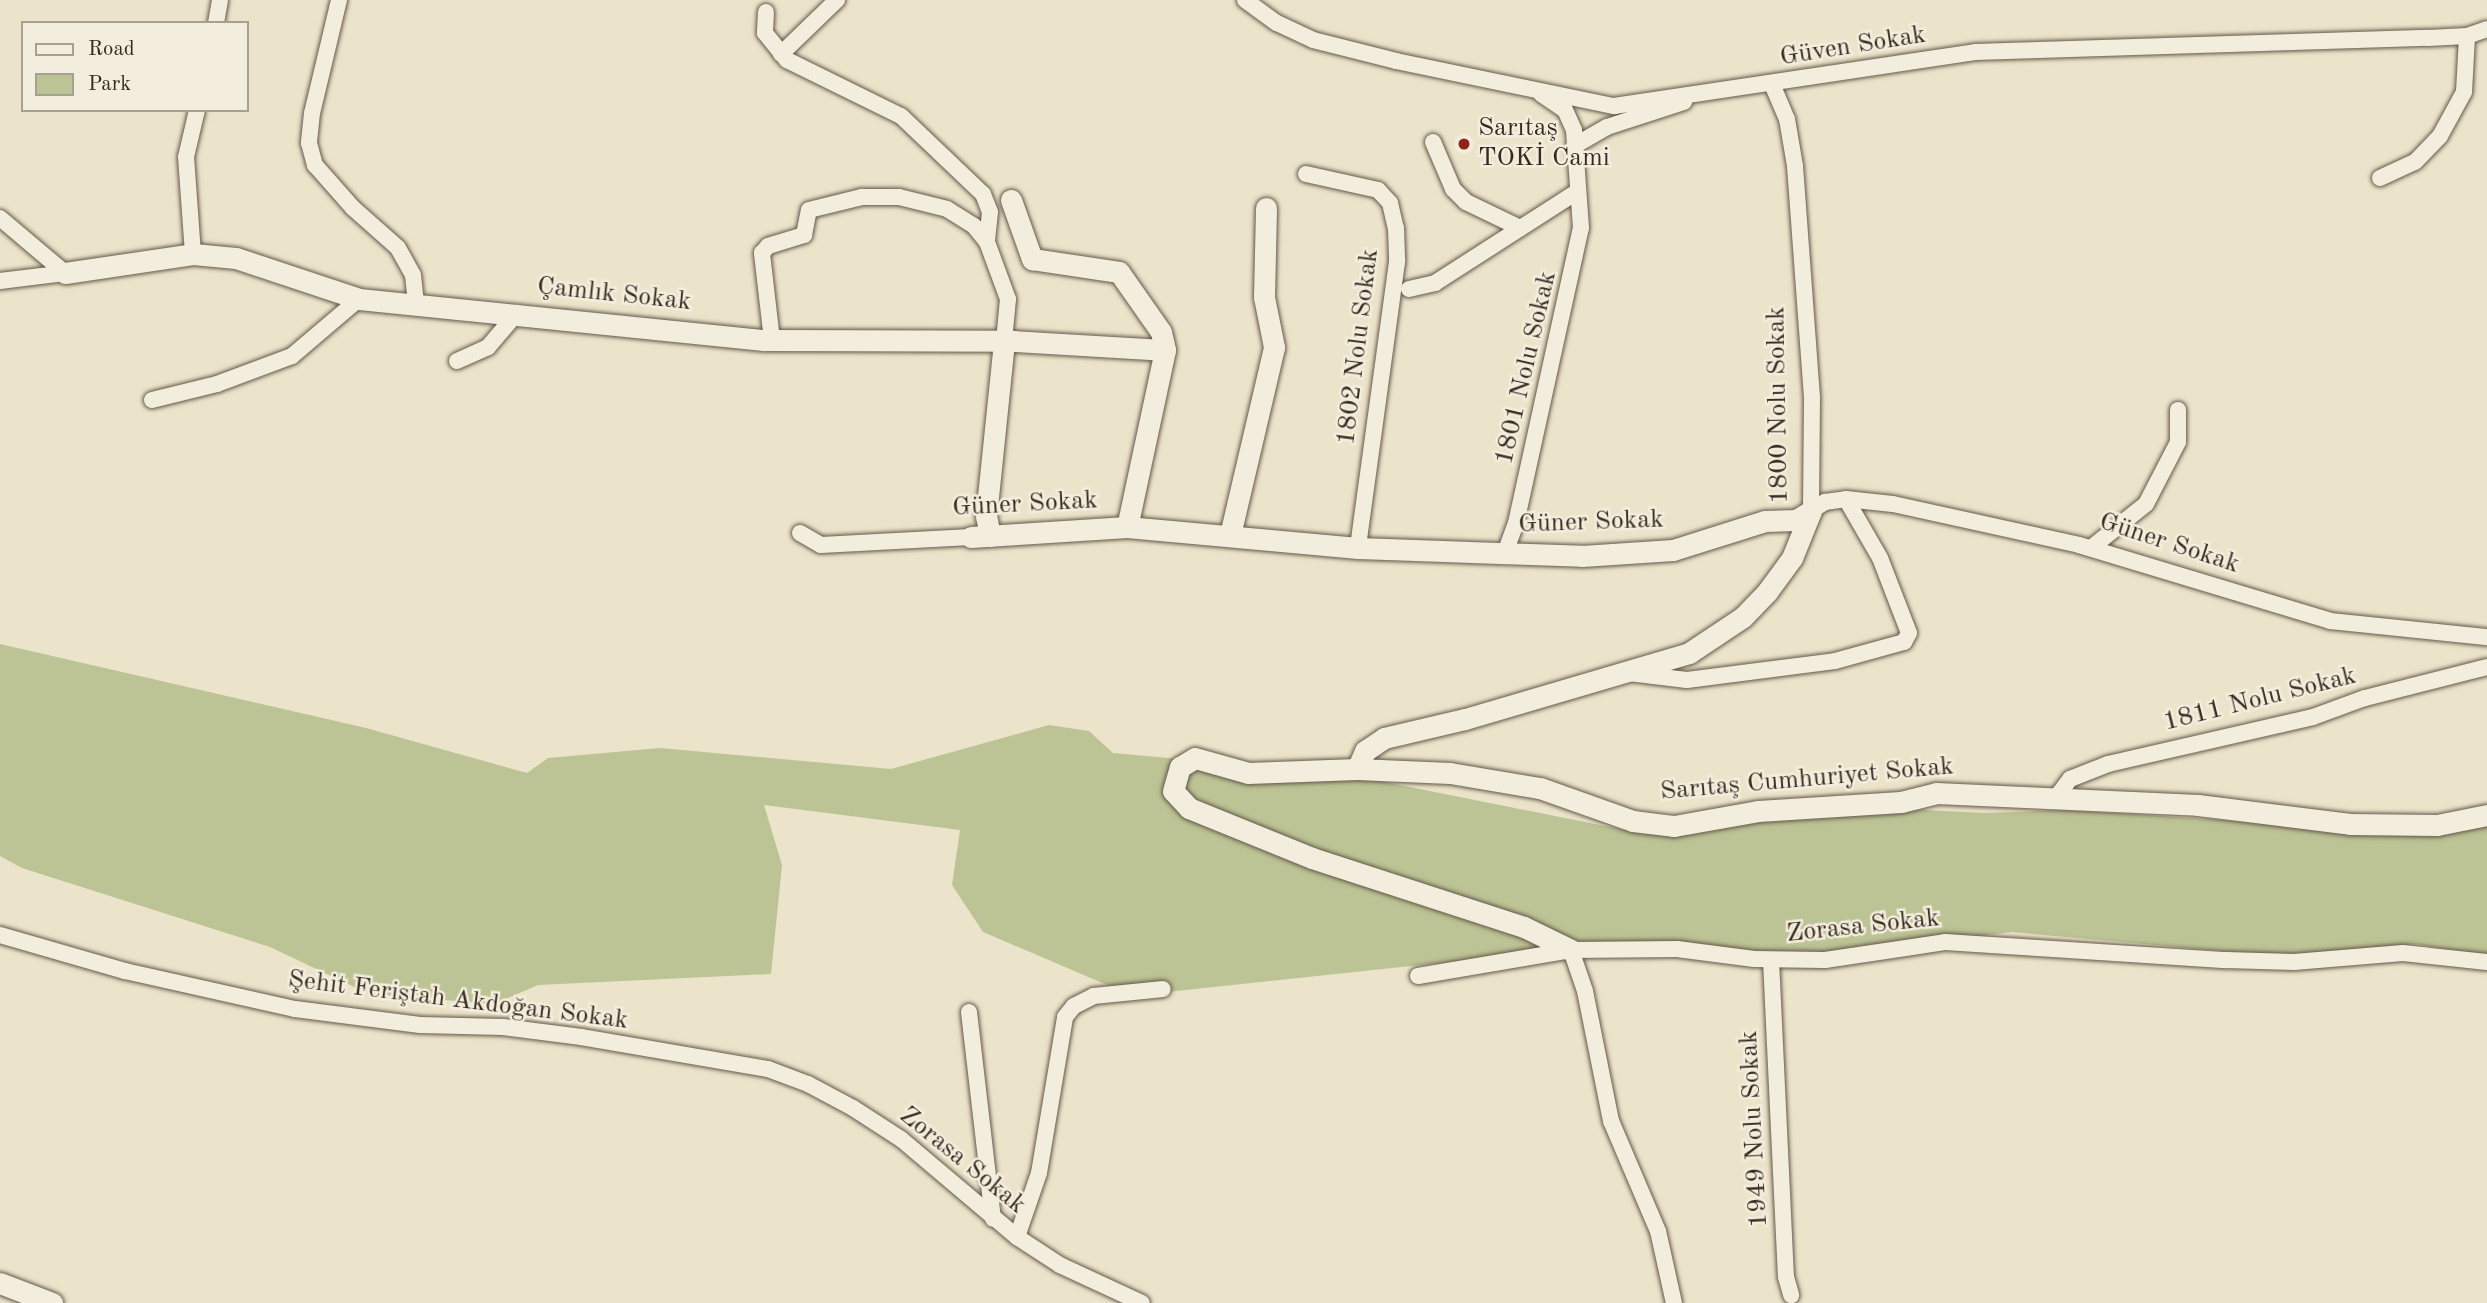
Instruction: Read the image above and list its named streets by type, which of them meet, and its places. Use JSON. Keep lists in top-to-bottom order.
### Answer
{
  "streets": {
    "street": [
      "Güven Sokak",
      "Çamlık Sokak",
      "1802 Nolu Sokak",
      "1801 Nolu Sokak",
      "1800 Nolu Sokak",
      "Güner Sokak",
      "1811 Nolu Sokak",
      "Sarıtaş Cumhuriyet Sokak",
      "Zorasa Sokak",
      "Şehit Feriştah Akdoğan Sokak",
      "1949 Nolu Sokak"
    ]
  },
  "crossings": [
    ["Güven Sokak", "1801 Nolu Sokak"],
    ["Güven Sokak", "1800 Nolu Sokak"],
    ["1802 Nolu Sokak", "Güner Sokak"],
    ["1801 Nolu Sokak", "Güner Sokak"],
    ["1800 Nolu Sokak", "Güner Sokak"],
    ["1800 Nolu Sokak", "Sarıtaş Cumhuriyet Sokak"],
    ["1811 Nolu Sokak", "Sarıtaş Cumhuriyet Sokak"],
    ["Sarıtaş Cumhuriyet Sokak", "Zorasa Sokak"],
    ["Zorasa Sokak", "Şehit Feriştah Akdoğan Sokak"],
    ["Zorasa Sokak", "1949 Nolu Sokak"]
  ],
  "places": ["Sarıtaş TOKİ Cami"],
  "legend": ["Road", "Park"]
}
